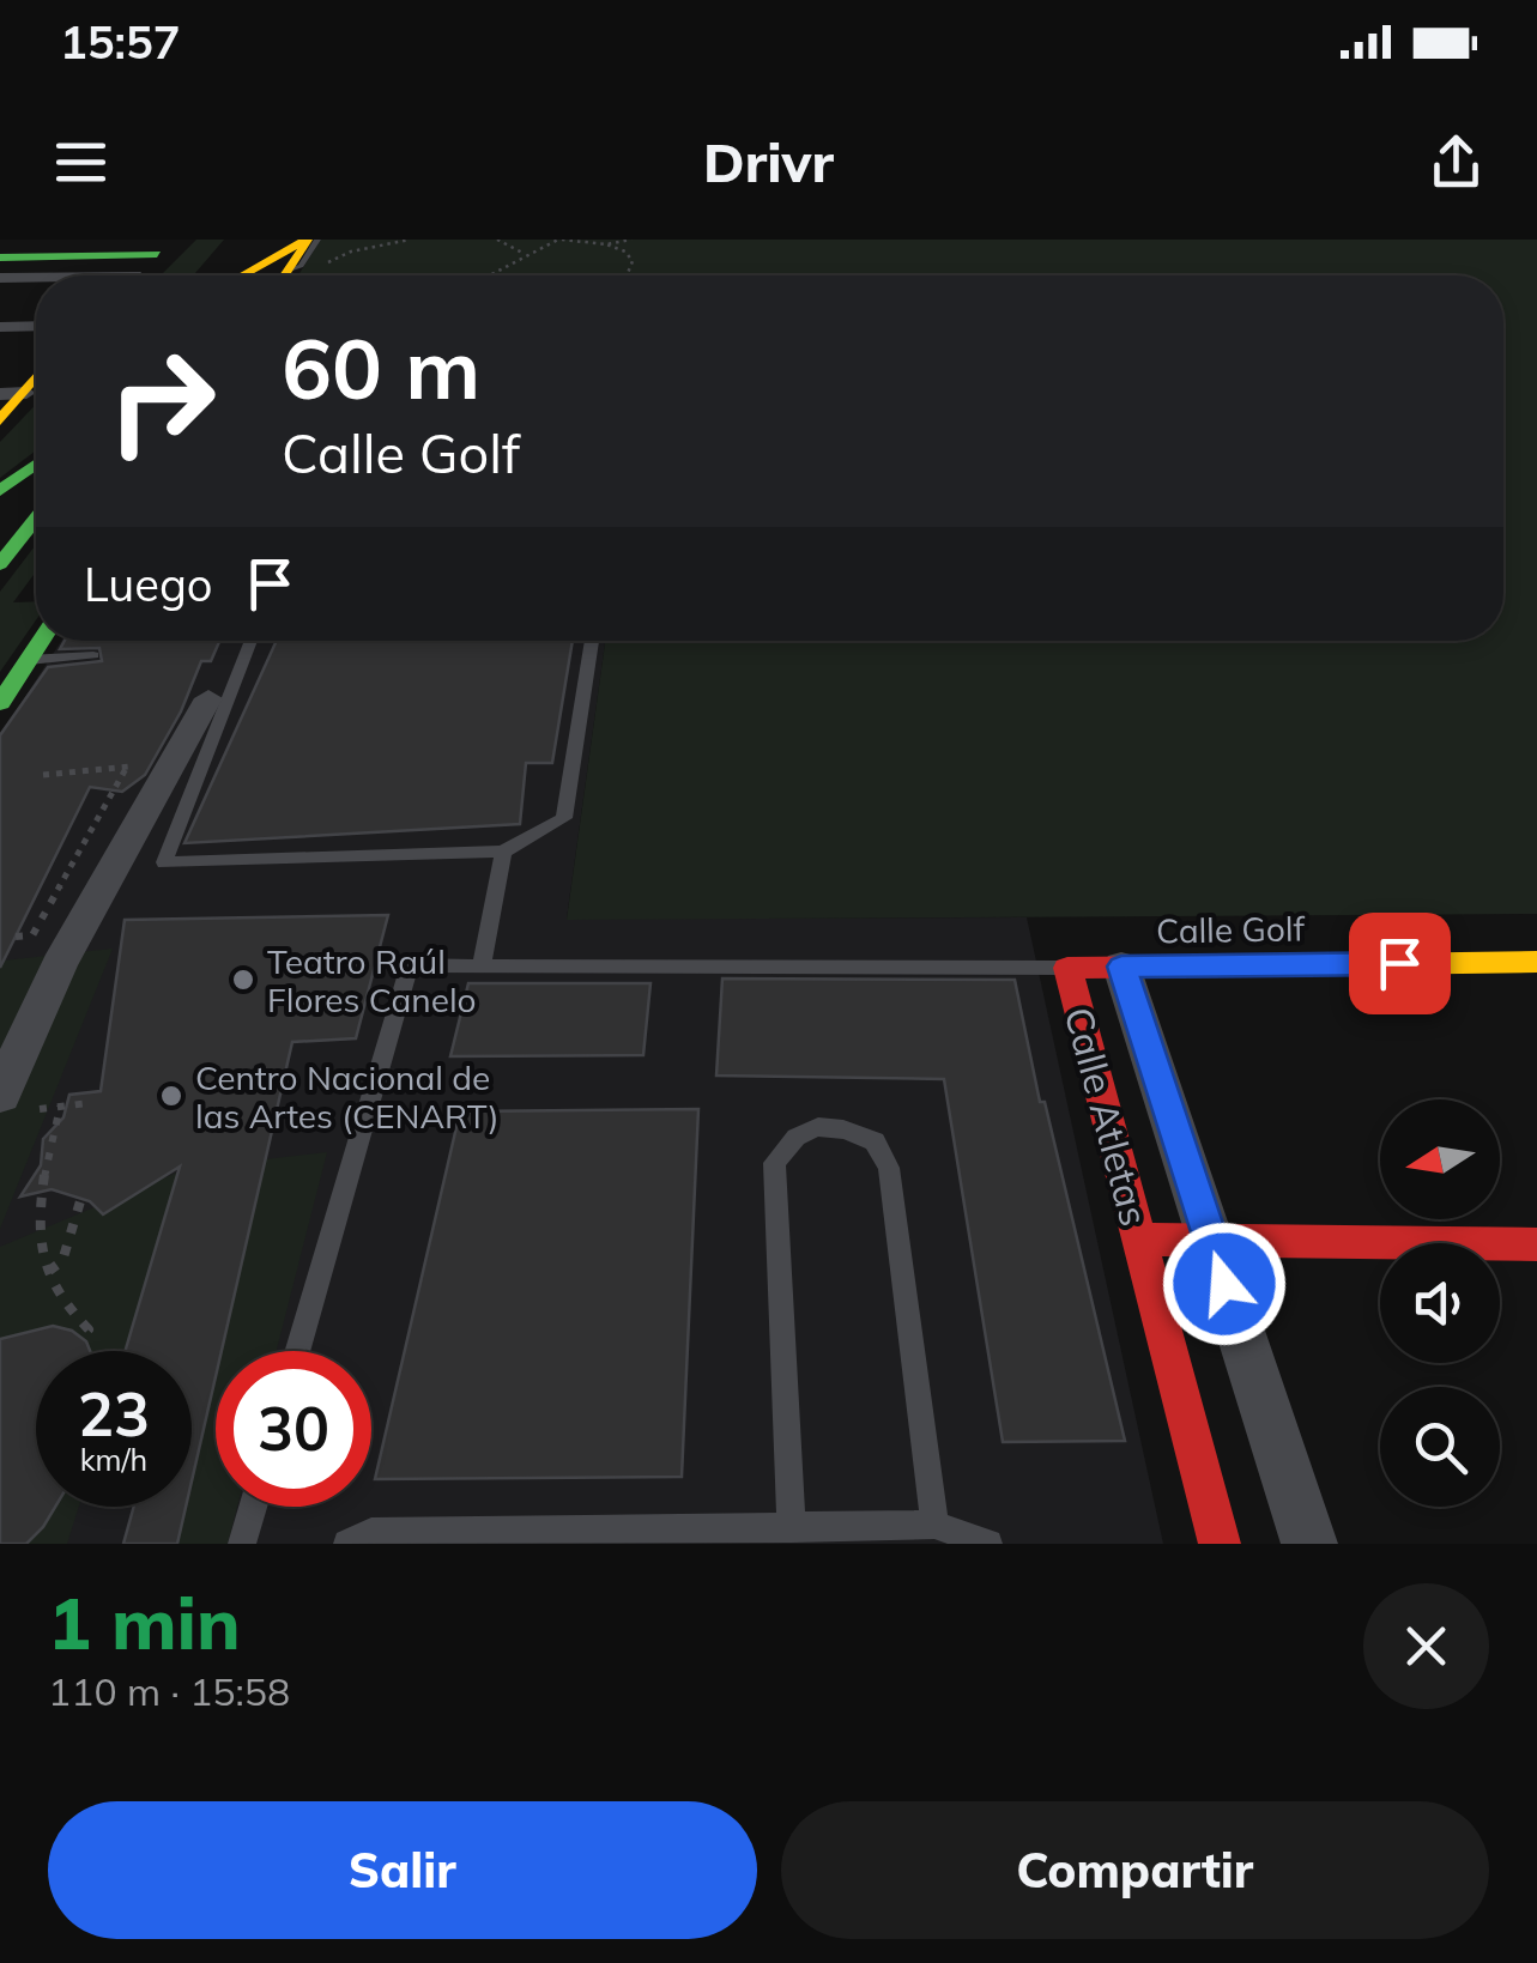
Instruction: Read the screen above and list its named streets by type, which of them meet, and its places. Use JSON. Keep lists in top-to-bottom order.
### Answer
{
  "streets": {
    "main road": ["Calle Golf", "Calle Atletas"]
  },
  "crossings": [
    ["Calle Golf", "Calle Atletas"]
  ],
  "places": ["Teatro Raúl Flores Canelo", "Centro Nacional de las Artes (CENART)"],
  "north": "left",
  "page": {
    "status": "15:57",
    "header": "Drivr",
    "turn": ["60 m", "Calle Golf"],
    "then": "Luego",
    "speed": "23 km/h",
    "limit": "30",
    "heading": ["1 min", "110 m · 15:58"],
    "buttons": ["Salir", "Compartir"]
  }
}
